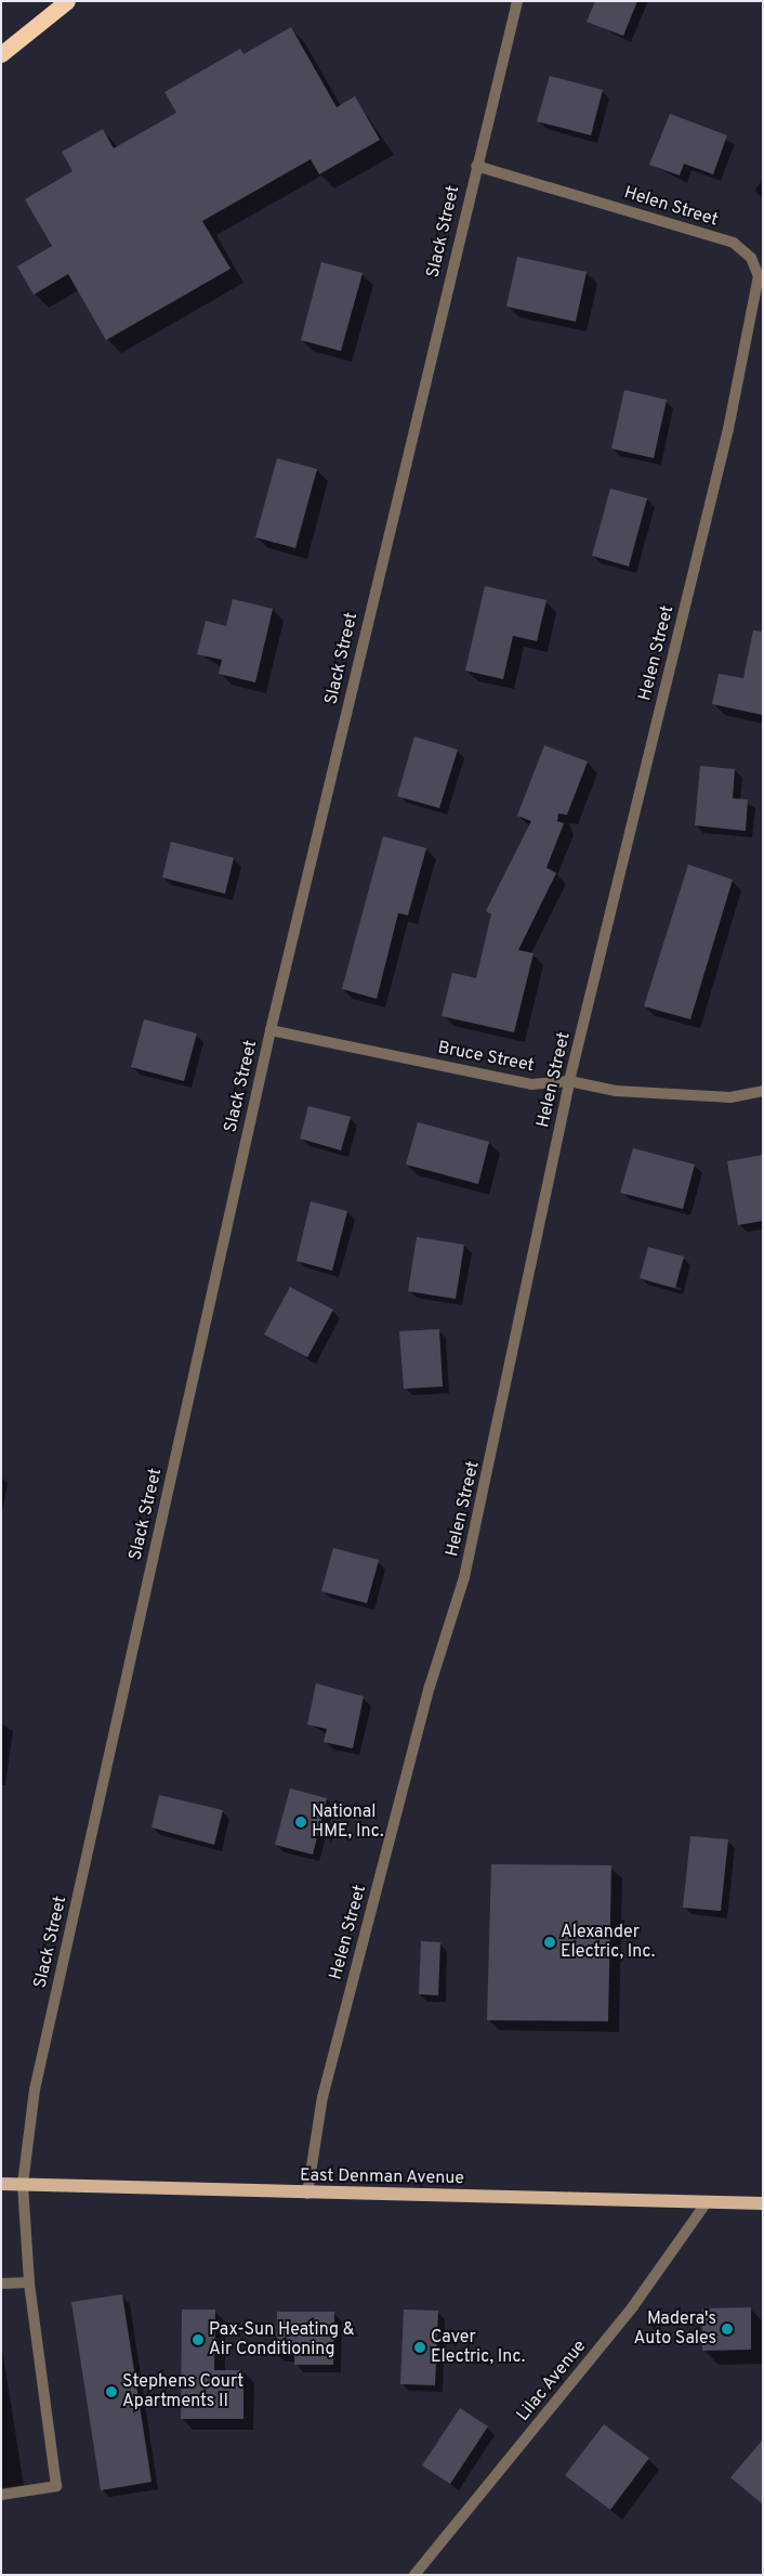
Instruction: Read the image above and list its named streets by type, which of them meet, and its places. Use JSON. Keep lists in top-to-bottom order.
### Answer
{
  "streets": {
    "main road": ["East Denman Avenue"],
    "street": [
      "Helen Street",
      "Slack Street",
      "Bruce Street",
      "Lilac Avenue"
    ]
  },
  "crossings": [
    ["Helen Street", "Slack Street"],
    ["Helen Street", "Bruce Street"],
    ["Helen Street", "East Denman Avenue"],
    ["Slack Street", "Bruce Street"],
    ["Slack Street", "East Denman Avenue"],
    ["East Denman Avenue", "Lilac Avenue"]
  ],
  "places": [
    "National HME, Inc.",
    "Alexander Electric, Inc.",
    "Madera's Auto Sales",
    "Pax-Sun Heating & Air Conditioning",
    "Caver Electric, Inc.",
    "Stephens Court Apartments II"
  ]
}
